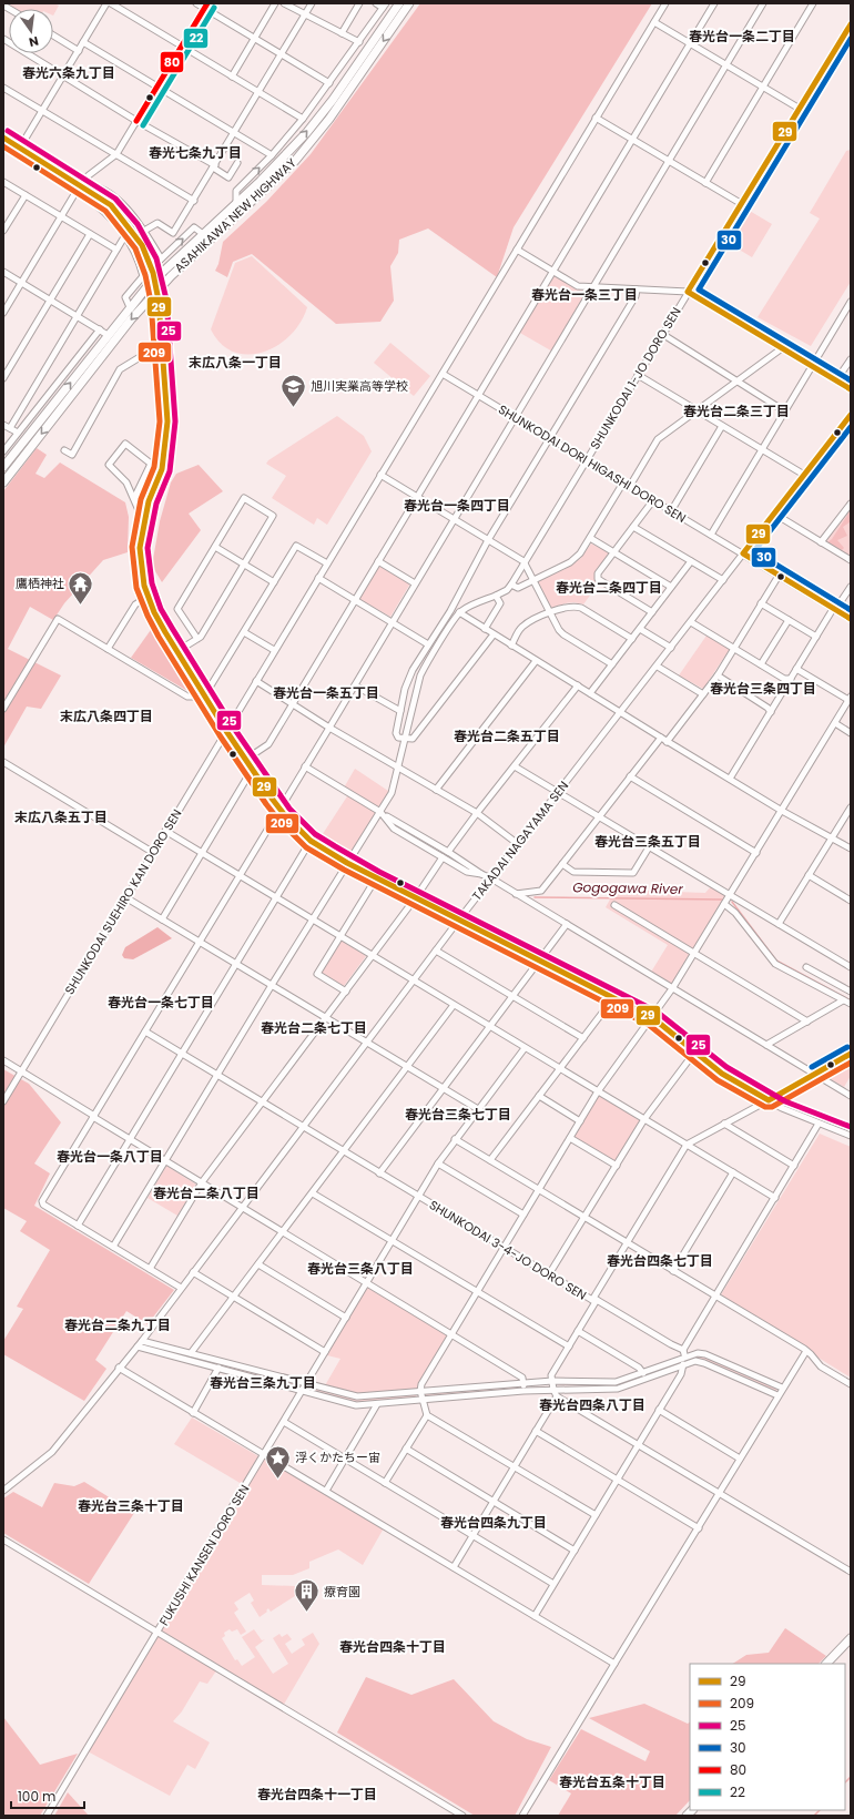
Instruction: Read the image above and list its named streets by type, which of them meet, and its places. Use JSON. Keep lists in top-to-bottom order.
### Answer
{
  "streets": {
    "highway": ["ASAHIKAWA NEW HIGHWAY"],
    "street": [
      "SHUNKODAI 1-JO DORO SEN",
      "SHUNKODAI DORI HIGASHI DORO SEN",
      "TAKADAI NAGAYAMA SEN",
      "SHUNKODAI SUEHIRO KAN DORO SEN",
      "SHUNKODAI 3-4-JO DORO SEN",
      "FUKUSHI KANSEN DORO SEN"
    ]
  },
  "crossings": [
    ["SHUNKODAI 1-JO DORO SEN", "SHUNKODAI DORI HIGASHI DORO SEN"],
    ["SHUNKODAI DORI HIGASHI DORO SEN", "TAKADAI NAGAYAMA SEN"],
    ["SHUNKODAI DORI HIGASHI DORO SEN", "SHUNKODAI SUEHIRO KAN DORO SEN"],
    ["TAKADAI NAGAYAMA SEN", "SHUNKODAI 3-4-JO DORO SEN"],
    ["SHUNKODAI 3-4-JO DORO SEN", "FUKUSHI KANSEN DORO SEN"]
  ],
  "districts": [
    "春光台一条二丁目",
    "春光六条九丁目",
    "春光七条九丁目",
    "春光台一条三丁目",
    "末広八条一丁目",
    "春光台二条三丁目",
    "春光台一条四丁目",
    "春光台二条四丁目",
    "春光台三条四丁目",
    "春光台一条五丁目",
    "末広八条四丁目",
    "春光台二条五丁目",
    "末広八条五丁目",
    "春光台三条五丁目",
    "春光台一条七丁目",
    "春光台二条七丁目",
    "春光台三条七丁目",
    "春光台一条八丁目",
    "春光台二条八丁目",
    "春光台四条七丁目",
    "春光台三条八丁目",
    "春光台二条九丁目",
    "春光台三条九丁目",
    "春光台四条八丁目",
    "春光台三条十丁目",
    "春光台四条九丁目",
    "春光台四条十丁目",
    "春光台五条十丁目",
    "春光台四条十一丁目"
  ],
  "water": ["Gogogawa River"],
  "places": {
    "school or university": ["旭川実業高等学校"],
    "temple": ["鷹栖神社"],
    "place": ["浮くかたちー宙"],
    "building": ["療育園"]
  },
  "lines": [
    "transit line 80",
    "transit line 22",
    "transit line 29",
    "transit line 30",
    "transit line 25",
    "transit line 209"
  ],
  "legend": [
    "29",
    "209",
    "25",
    "30",
    "80",
    "22"
  ],
  "scale_bar": "100 m",
  "north": "bottom"
}
